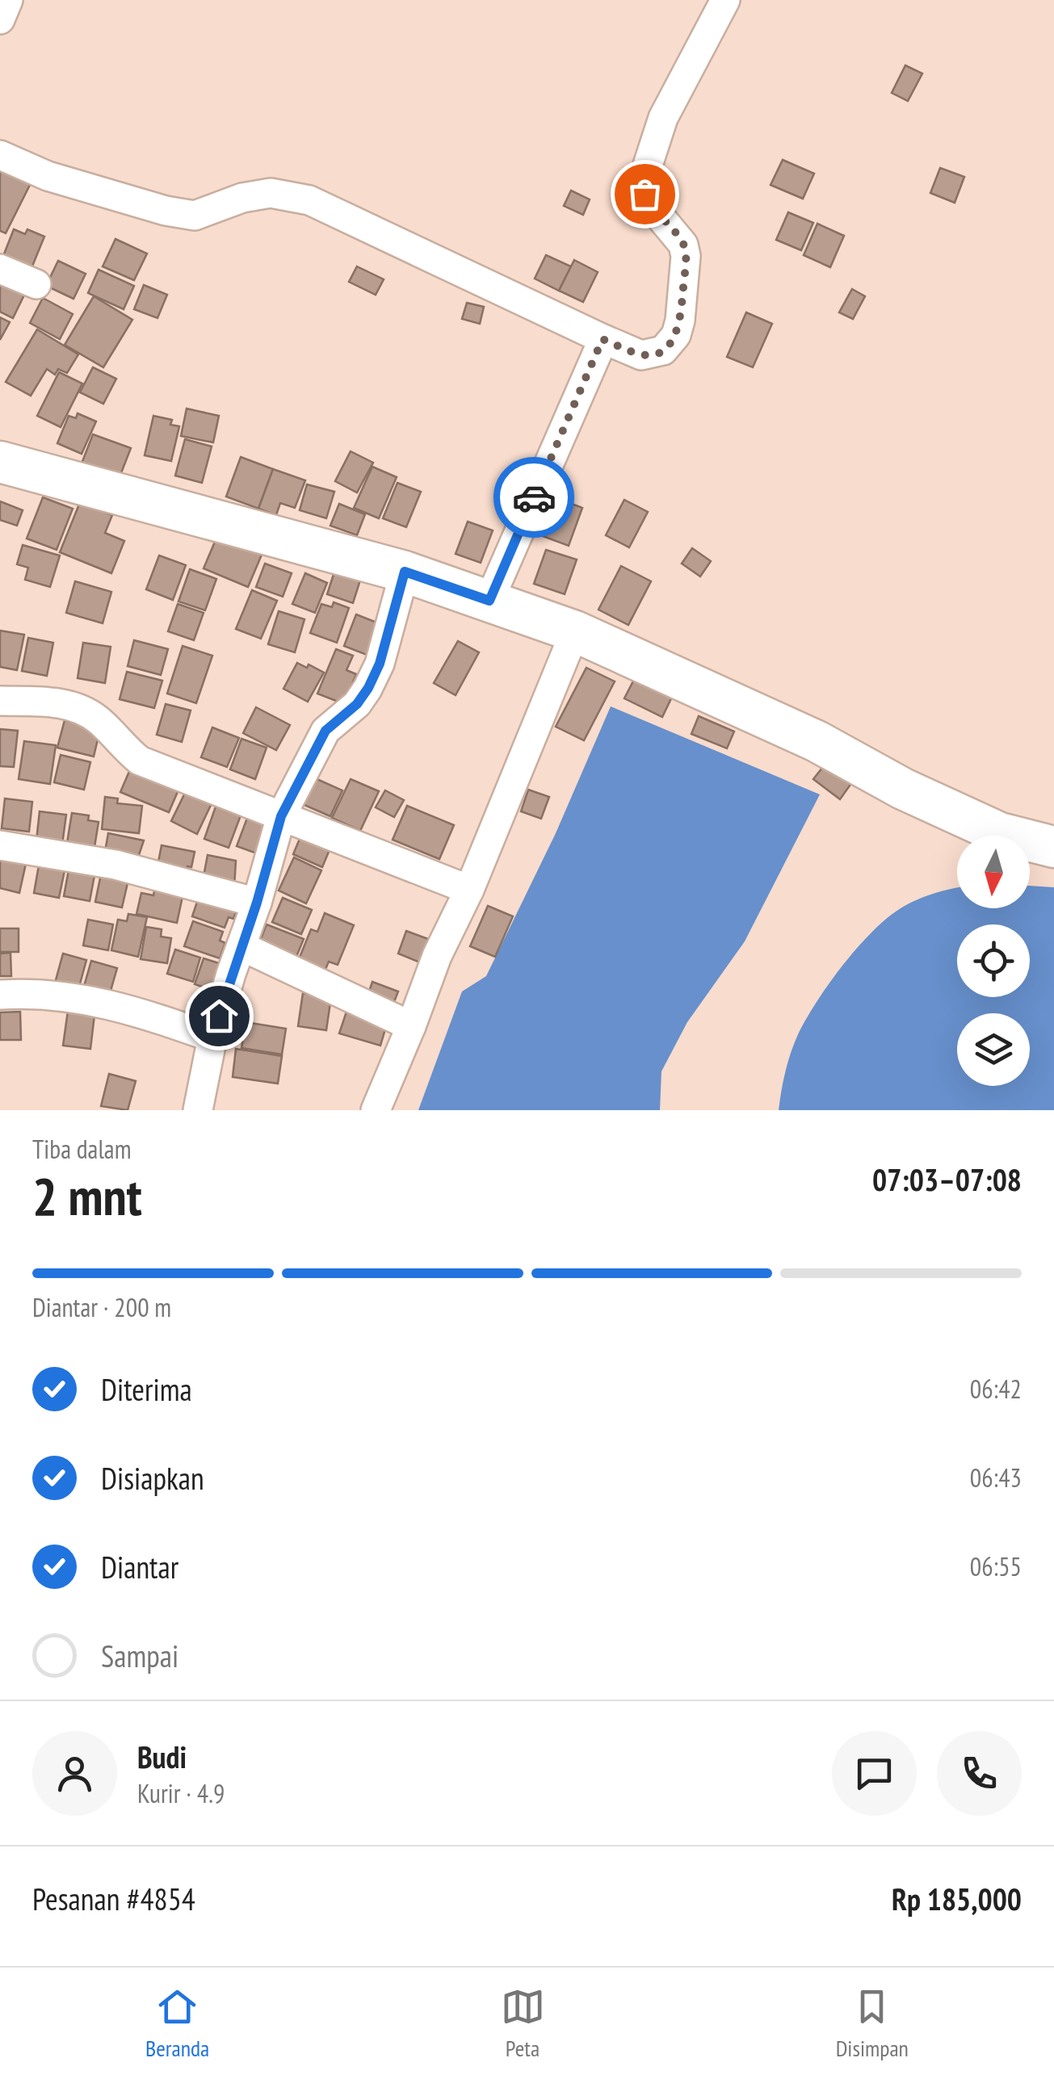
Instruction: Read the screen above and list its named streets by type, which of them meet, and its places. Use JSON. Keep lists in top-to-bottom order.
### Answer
{
  "north": "bottom",
  "page": {
    "heading": ["2 mnt", "Tiba dalam", "07:03–07:08"],
    "panel": [
      "Budi",
      "Kurir · 4.9",
      "Pesanan #4854",
      "Rp 185,000"
    ],
    "bar": "Diantar · 200 m",
    "list": [
      ["Diterima", "06:42"],
      ["Disiapkan", "06:43"],
      ["Diantar", "06:55"],
      "Sampai"
    ],
    "tabs": ["Beranda", "Peta", "Disimpan"]
  }
}
